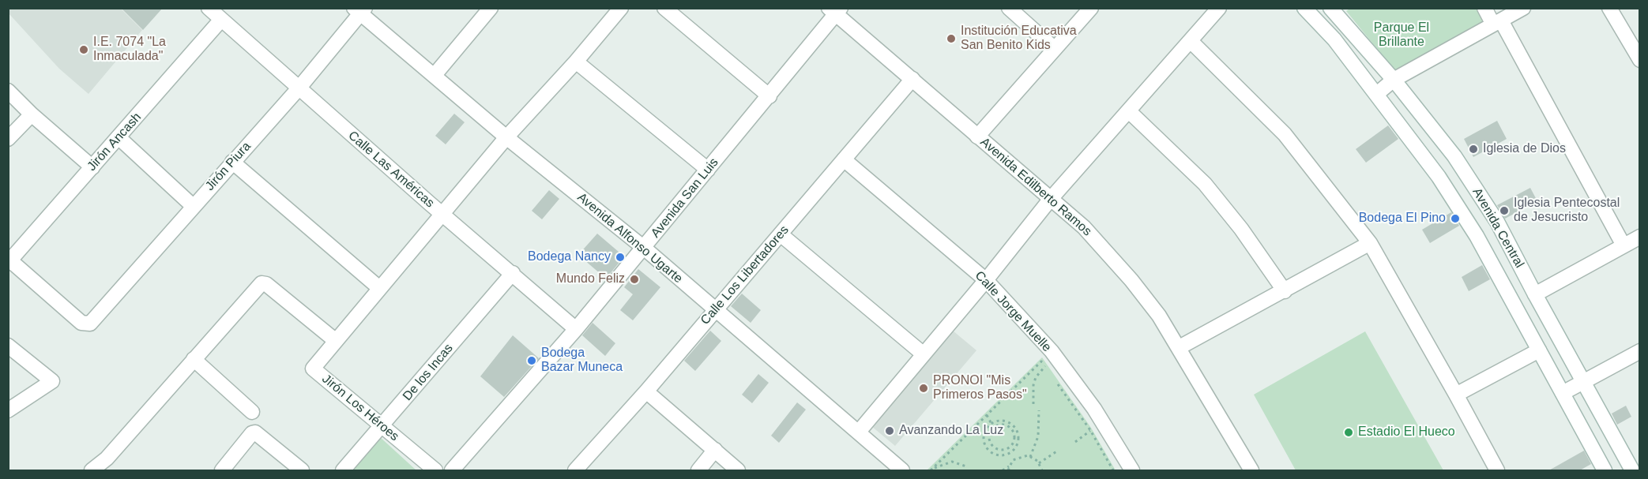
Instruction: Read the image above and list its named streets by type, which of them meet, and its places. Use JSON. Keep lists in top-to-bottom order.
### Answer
{
  "streets": {
    "street": [
      "Jirón Ancash",
      "Jirón Piura",
      "Calle Las Américas",
      "Avenida Edilberto Ramos",
      "Avenida San Luis",
      "Avenida Central",
      "Avenida Alfonso Ugarte",
      "Calle Los Libertadores",
      "Calle Jorge Muelle",
      "De los Incas",
      "Jirón Los Héroes"
    ]
  },
  "crossings": [
    ["Jirón Ancash", "Jirón Piura"],
    ["Jirón Ancash", "Calle Las Américas"],
    ["Jirón Piura", "Calle Las Américas"],
    ["Jirón Piura", "Avenida Alfonso Ugarte"],
    ["Calle Las Américas", "Avenida San Luis"],
    ["Calle Las Américas", "De los Incas"],
    ["Avenida Edilberto Ramos", "Avenida San Luis"],
    ["Avenida Edilberto Ramos", "Calle Los Libertadores"],
    ["Avenida San Luis", "Avenida Alfonso Ugarte"],
    ["Avenida Alfonso Ugarte", "Calle Los Libertadores"],
    ["Calle Los Libertadores", "Calle Jorge Muelle"],
    ["De los Incas", "Jirón Los Héroes"]
  ],
  "parks": ["Parque El Brillante"],
  "places": [
    "Institución Educativa San Benito Kids",
    "I.E. 7074 \"La Inmaculada\"",
    "Iglesia de Dios",
    "Iglesia Pentecostal de Jesucristo",
    "Bodega El Pino",
    "Bodega Nancy",
    "Mundo Feliz",
    "Bodega Bazar Muneca",
    "PRONOI \"Mis Primeros Pasos\"",
    "Avanzando La Luz",
    "Estadio El Hueco"
  ]
}
